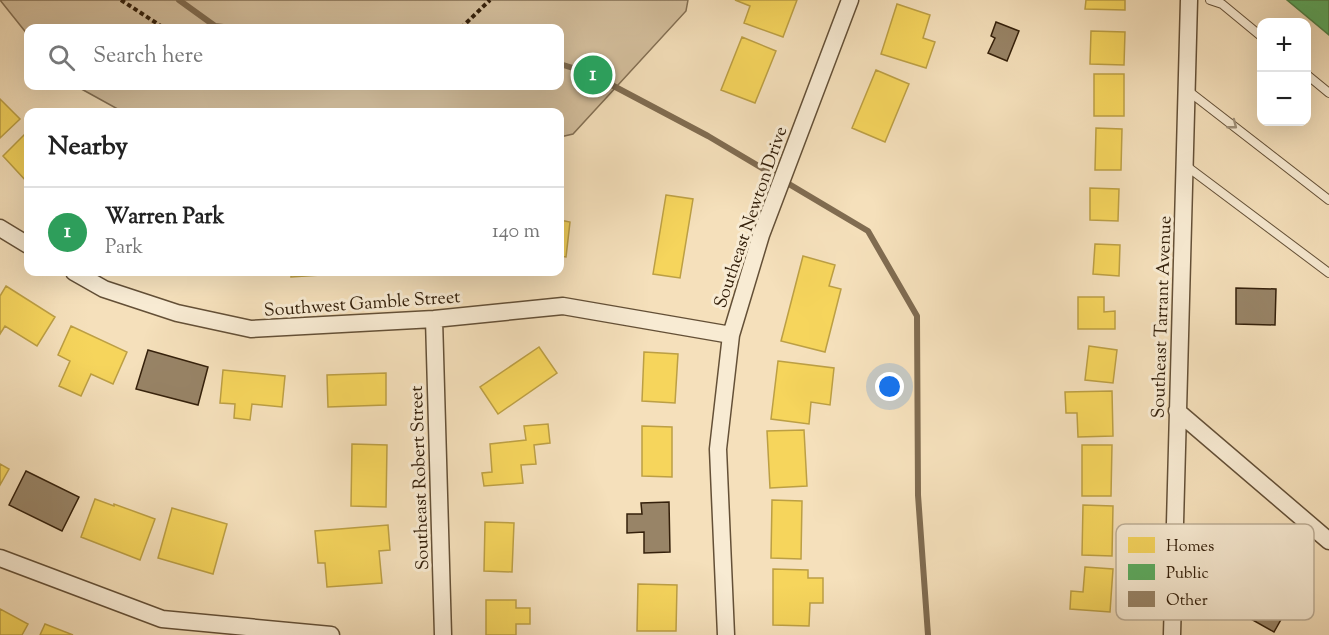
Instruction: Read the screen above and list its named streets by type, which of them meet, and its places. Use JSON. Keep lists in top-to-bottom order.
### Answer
{
  "streets": {
    "street": [
      "Southeast Newton Drive",
      "Southwest Gamble Street",
      "Southeast Tarrant Avenue",
      "Southeast Robert Street"
    ]
  },
  "crossings": [
    ["Southeast Newton Drive", "Southwest Gamble Street"],
    ["Southwest Gamble Street", "Southeast Robert Street"]
  ],
  "legend": ["Homes", "Public", "Other"],
  "page": {
    "map_buttons": ["+", "−"],
    "search": "Search here",
    "pins": "1",
    "heading": "Nearby",
    "list": [
      {
        "mark": "1",
        "name": "Warren Park",
        "note": "Park",
        "value": "140 m"
      }
    ]
  }
}
